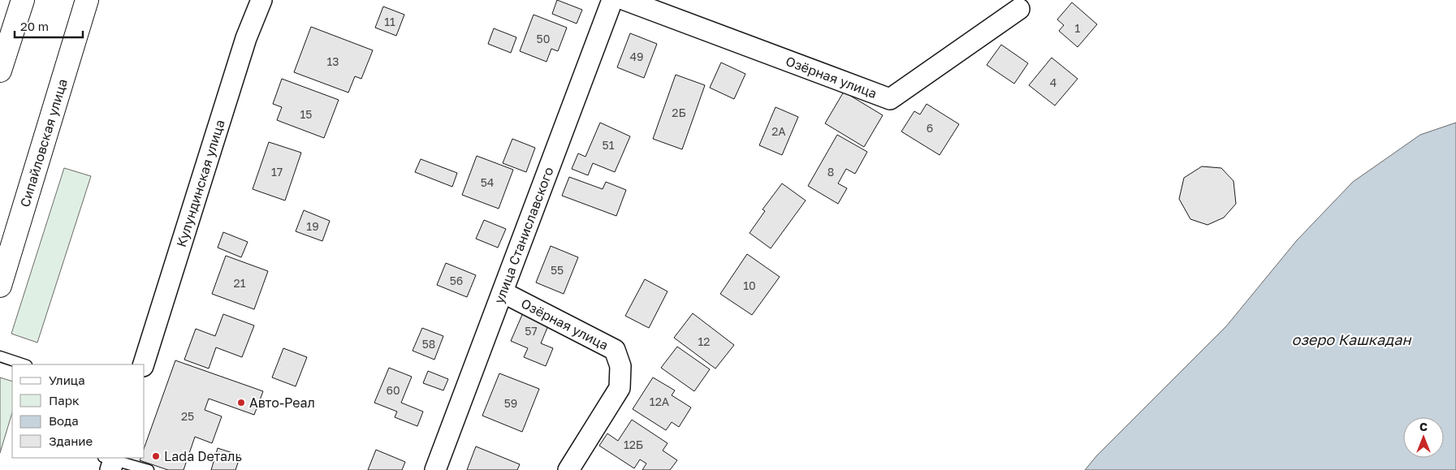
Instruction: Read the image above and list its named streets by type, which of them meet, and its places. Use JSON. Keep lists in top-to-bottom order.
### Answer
{
  "streets": {
    "main road": ["Сипайловская улица"],
    "street": ["Озёрная улица", "Кулундинская улица", "улица Станиславского"]
  },
  "crossings": [
    ["Озёрная улица", "улица Станиславского"]
  ],
  "water": ["озеро Кашкадан"],
  "places": ["Авто-Реал", "Lada Dеталь"],
  "house_numbers": [
    "11",
    "1",
    "50",
    "49",
    "13",
    "4",
    "2Б",
    "15",
    "6",
    "2А",
    "51",
    "17",
    "8",
    "54",
    "19",
    "55",
    "56",
    "21",
    "10",
    "57",
    "12",
    "58",
    "60",
    "12А",
    "59",
    "25",
    "12Б"
  ],
  "legend": [
    "Улица",
    "Парк",
    "Вода",
    "Здание"
  ],
  "scale_bar": "20 m",
  "north": "top"
}
